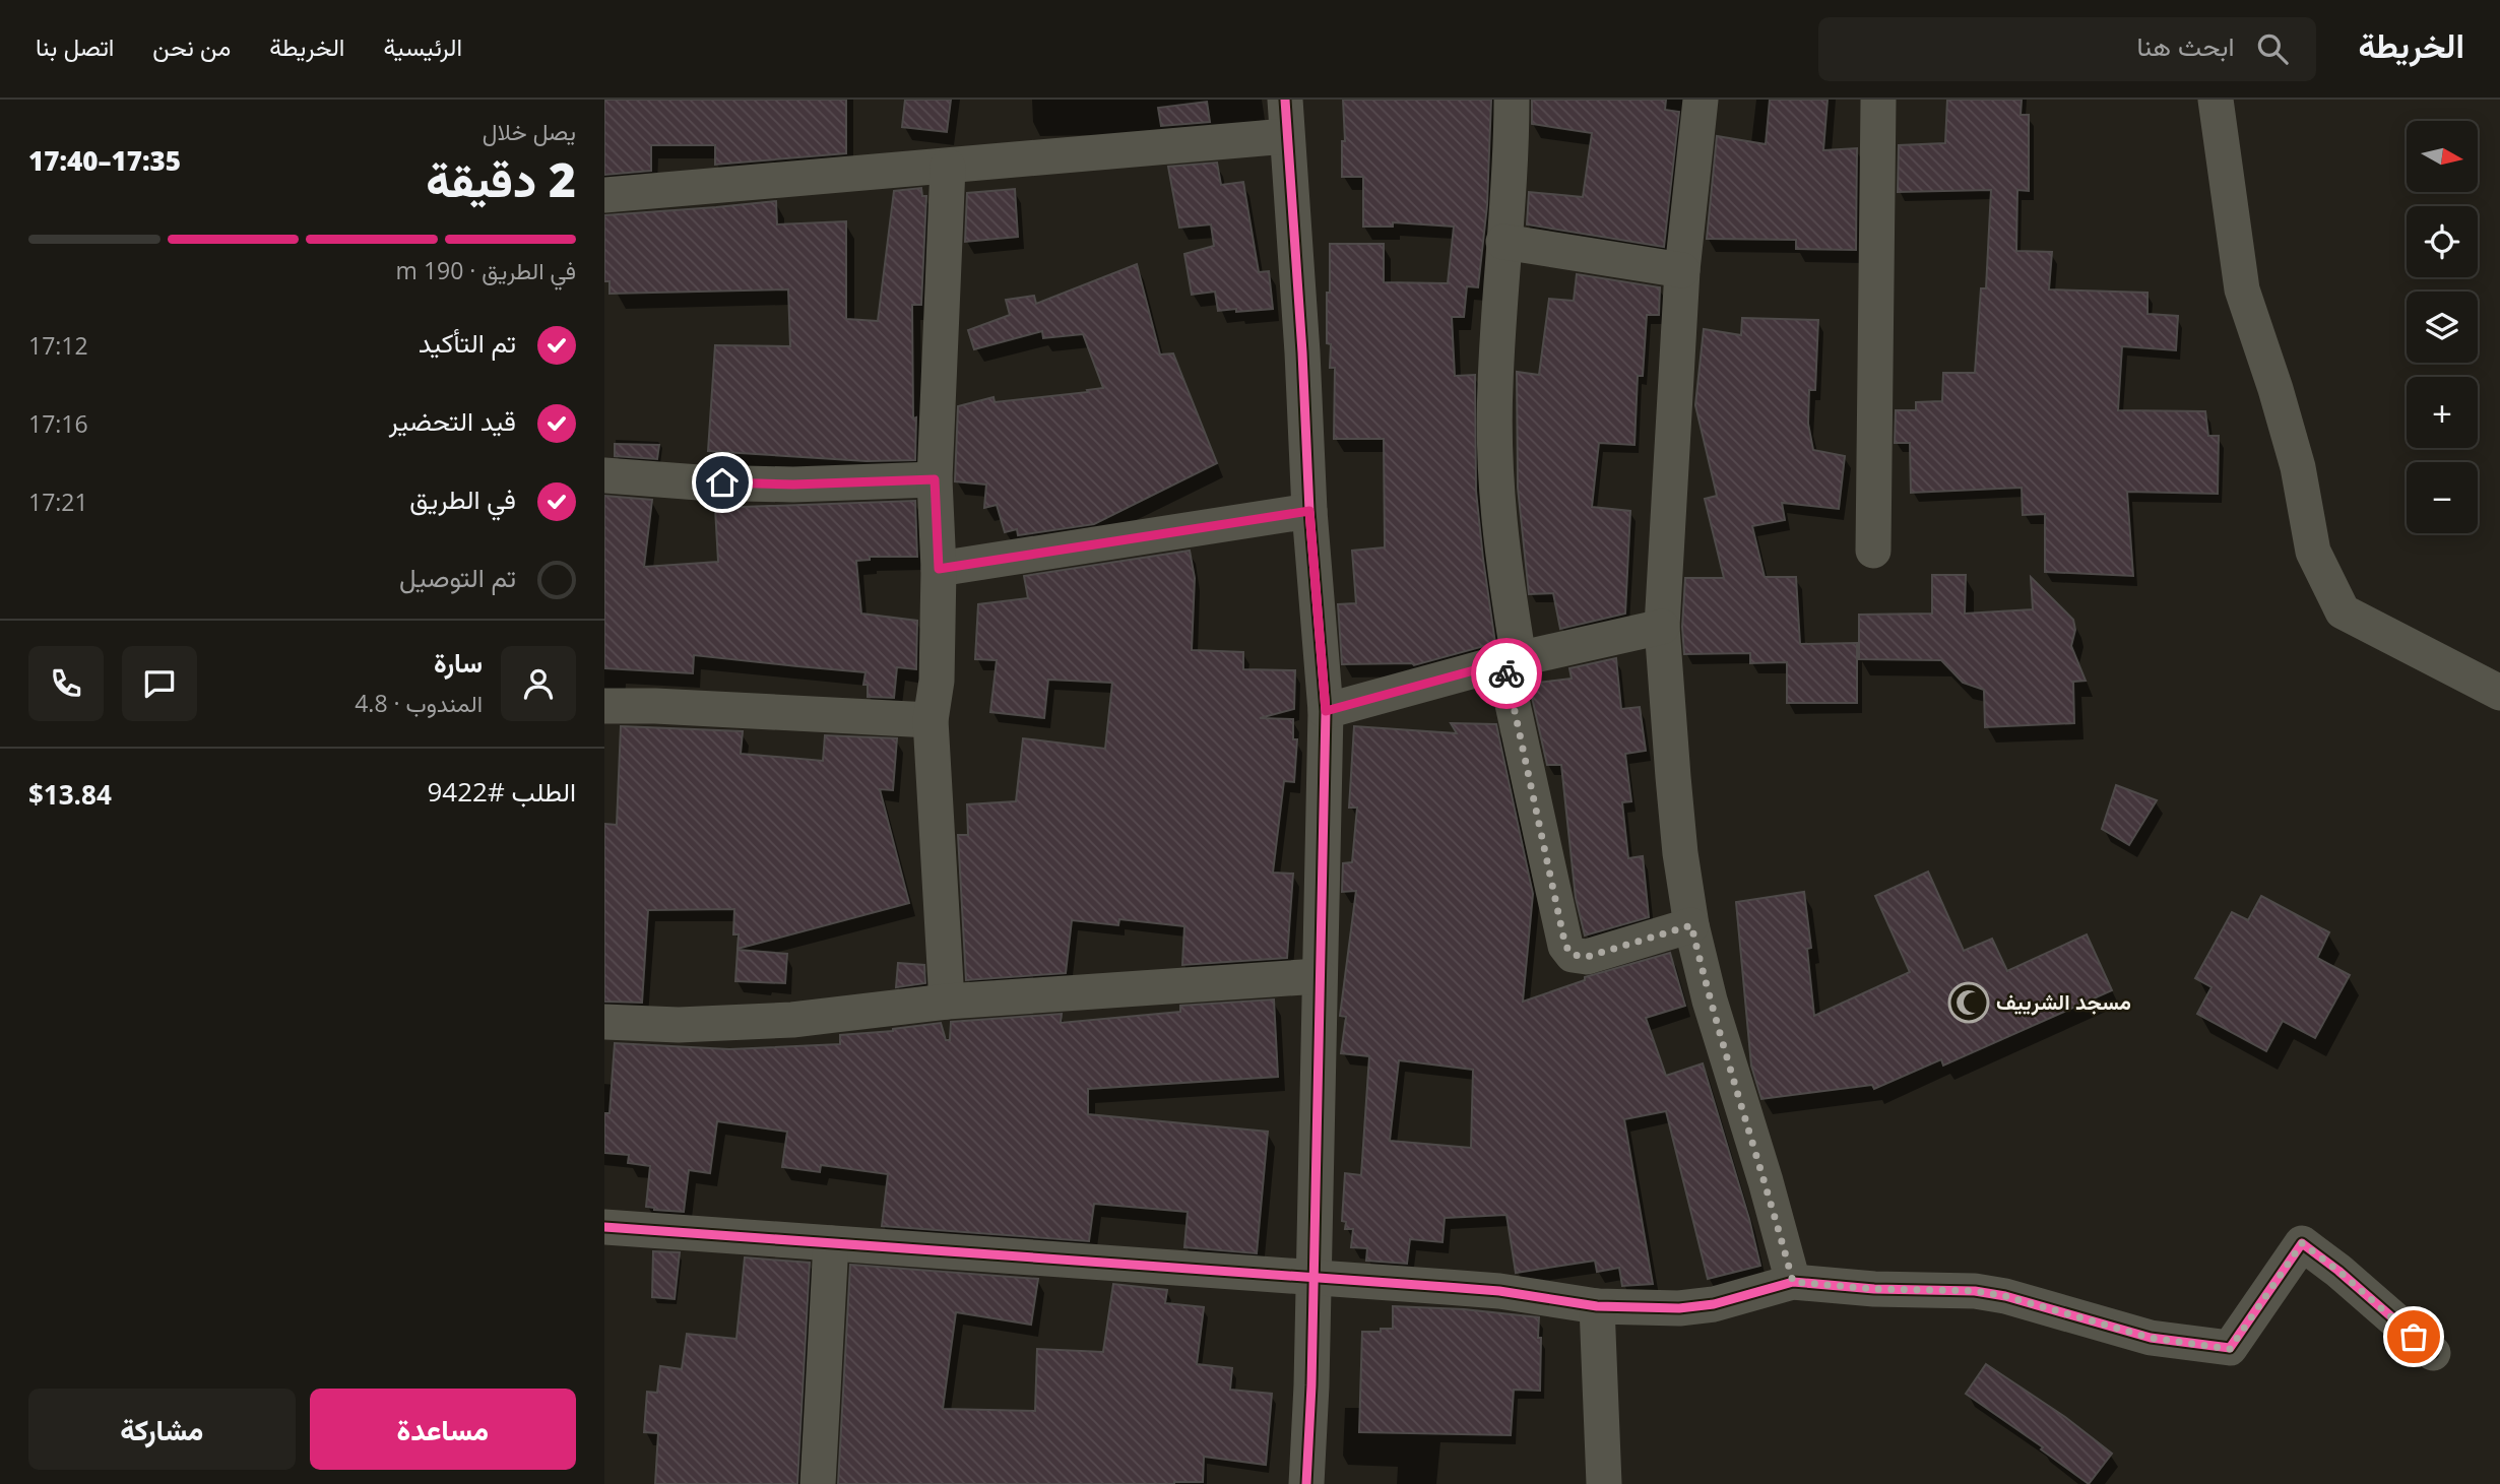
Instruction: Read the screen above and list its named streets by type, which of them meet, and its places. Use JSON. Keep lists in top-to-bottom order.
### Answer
{
  "places": {
    "mosque": ["مسجد الشرييف"]
  },
  "north": "right",
  "page": {
    "header": "الخريطة",
    "search": "ابحث هنا",
    "nav": [
      "الرئيسية",
      "الخريطة",
      "من نحن",
      "اتصل بنا"
    ],
    "heading": ["2 دقيقة", "يصل خلال", "17:35–17:40"],
    "panel": [
      "سارة",
      "المندوب · 4.8",
      "الطلب #9422",
      "$13.84"
    ],
    "map_buttons": ["+", "−"],
    "bar": "في الطريق · 190 m",
    "list": [
      ["تم التأكيد", "17:12"],
      ["قيد التحضير", "17:16"],
      ["في الطريق", "17:21"],
      "تم التوصيل"
    ],
    "buttons": ["مساعدة", "مشاركة"]
  }
}
